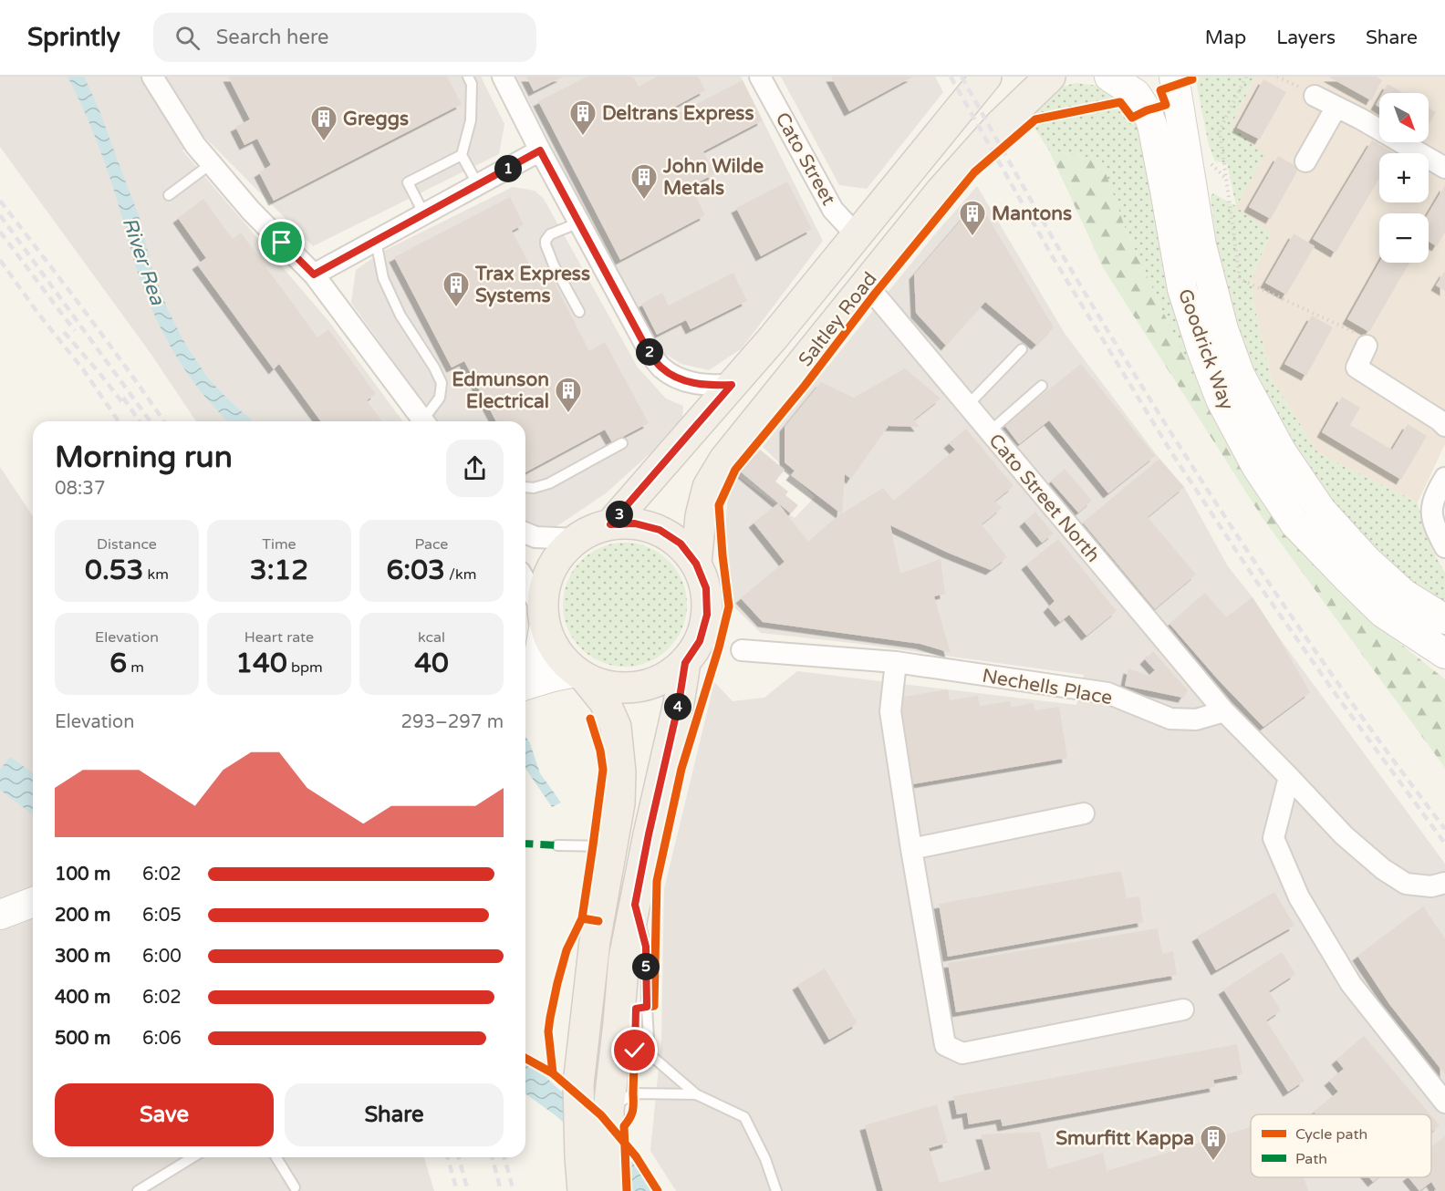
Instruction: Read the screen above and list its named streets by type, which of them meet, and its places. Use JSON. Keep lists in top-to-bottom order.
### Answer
{
  "streets": {
    "main road": ["Saltley Road", "Goodrick Way"],
    "street": ["Cato Street", "Cato Street North", "Nechells Place"]
  },
  "crossings": [
    ["Cato Street", "Saltley Road"],
    ["Saltley Road", "Cato Street North"],
    ["Cato Street North", "Nechells Place"]
  ],
  "water": ["River Rea"],
  "places": {
    "building": [
      "Deltrans Express",
      "Greggs",
      "John Wilde Metals",
      "Mantons",
      "Trax Express Systems",
      "Edmunson Electrical",
      "Smurfitt Kappa"
    ]
  },
  "legend": ["Cycle path", "Path"],
  "north": "bottom right",
  "page": {
    "header": "Sprintly",
    "search": "Search here",
    "nav": ["Map", "Layers", "Share"],
    "map_buttons": ["+", "−"],
    "pins": [
      "1",
      "2",
      "3",
      "4",
      "5"
    ],
    "heading": ["Morning run", "08:37"],
    "stats": [
      ["Distance", "0.53 km"],
      ["Time", "3:12"],
      ["Pace", "6:03 /km"],
      ["Elevation", "6 m"],
      ["Heart rate", "140 bpm"],
      ["kcal", "40"]
    ],
    "chart": ["Elevation", "293–297 m"],
    "list": [
      {
        "name": "100 m",
        "note": "6:02"
      },
      {
        "name": "200 m",
        "note": "6:05"
      },
      {
        "name": "300 m",
        "note": "6:00"
      },
      {
        "name": "400 m",
        "note": "6:02"
      },
      {
        "name": "500 m",
        "note": "6:06"
      }
    ],
    "buttons": ["Save", "Share"]
  }
}
